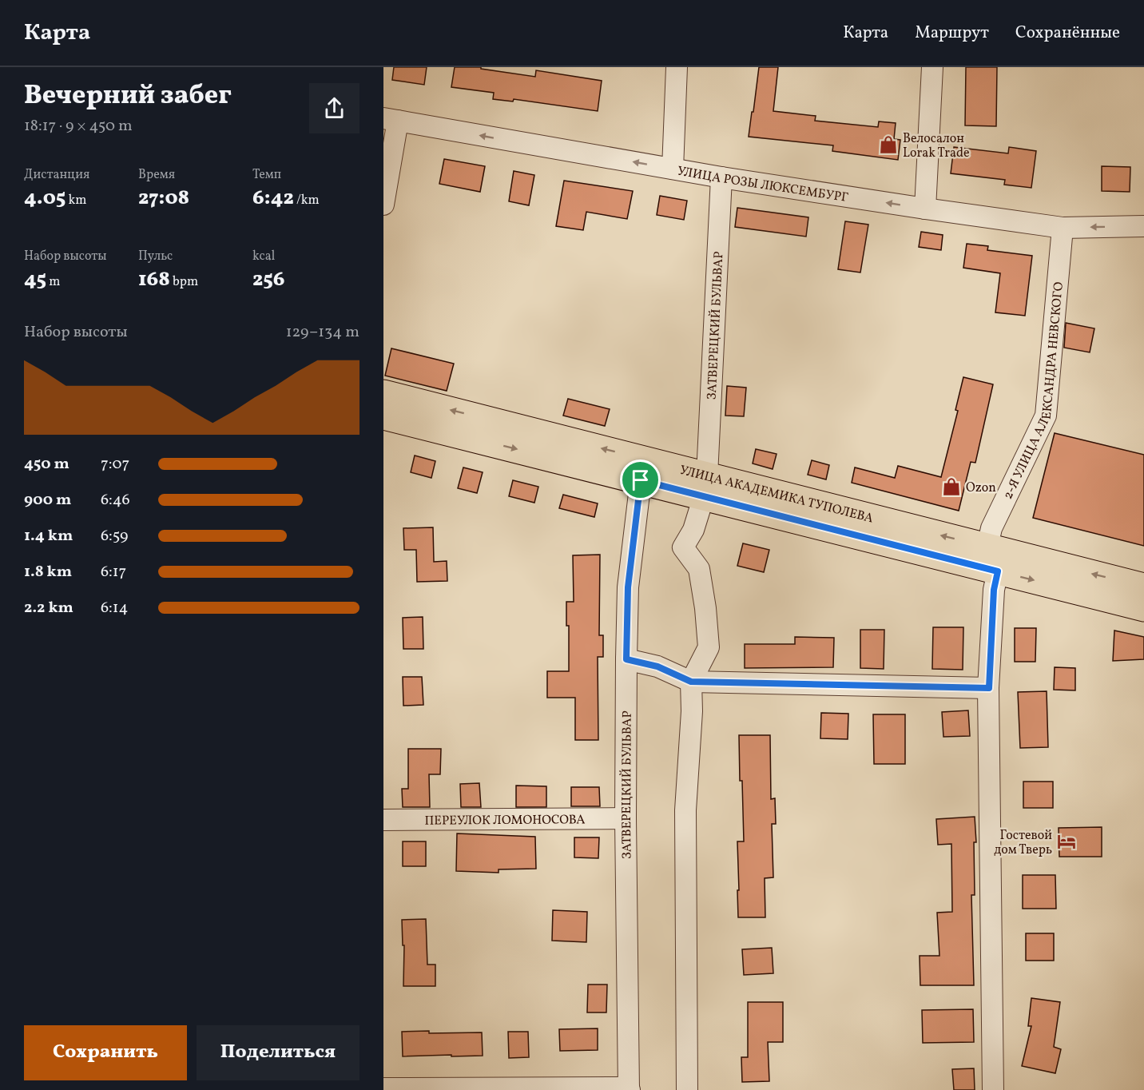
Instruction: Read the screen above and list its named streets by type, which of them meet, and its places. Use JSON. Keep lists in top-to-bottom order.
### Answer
{
  "streets": {
    "main road": ["УЛИЦА АКАДЕМИКА ТУПОЛЕВА"],
    "street": [
      "УЛИЦА РОЗЫ ЛЮКСЕМБУРГ",
      "ЗАТВЕРЕЦКИЙ БУЛЬВАР",
      "2-Я УЛИЦА АЛЕКСАНДРА НЕВСКОГО",
      "ПЕРЕУЛОК ЛОМОНОСОВА"
    ]
  },
  "crossings": [
    ["УЛИЦА РОЗЫ ЛЮКСЕМБУРГ", "ЗАТВЕРЕЦКИЙ БУЛЬВАР"],
    ["УЛИЦА РОЗЫ ЛЮКСЕМБУРГ", "2-Я УЛИЦА АЛЕКСАНДРА НЕВСКОГО"],
    ["ЗАТВЕРЕЦКИЙ БУЛЬВАР", "УЛИЦА АКАДЕМИКА ТУПОЛЕВА"],
    ["ЗАТВЕРЕЦКИЙ БУЛЬВАР", "ПЕРЕУЛОК ЛОМОНОСОВА"],
    ["2-Я УЛИЦА АЛЕКСАНДРА НЕВСКОГО", "УЛИЦА АКАДЕМИКА ТУПОЛЕВА"]
  ],
  "one_way": ["УЛИЦА РОЗЫ ЛЮКСЕМБУРГ"],
  "places": {
    "shop": ["Велосалон Lorak Trade", "Ozon"],
    "hotel": ["Гостевой дом Тверь"]
  },
  "page": {
    "header": "Карта",
    "nav": ["Карта", "Маршрут", "Сохранённые"],
    "heading": ["Вечерний забег", "18:17 · 9 × 450 m"],
    "stats": [
      ["Дистанция", "4.05 km"],
      ["Время", "27:08"],
      ["Темп", "6:42 /km"],
      ["Набор высоты", "45 m"],
      ["Пульс", "168 bpm"],
      ["kcal", "256"]
    ],
    "chart": ["Набор высоты", "129–134 m"],
    "list": [
      {
        "name": "450 m",
        "note": "7:07"
      },
      {
        "name": "900 m",
        "note": "6:46"
      },
      {
        "name": "1.4 km",
        "note": "6:59"
      },
      {
        "name": "1.8 km",
        "note": "6:17"
      },
      {
        "name": "2.2 km",
        "note": "6:14"
      }
    ],
    "buttons": ["Сохранить", "Поделиться"]
  }
}
